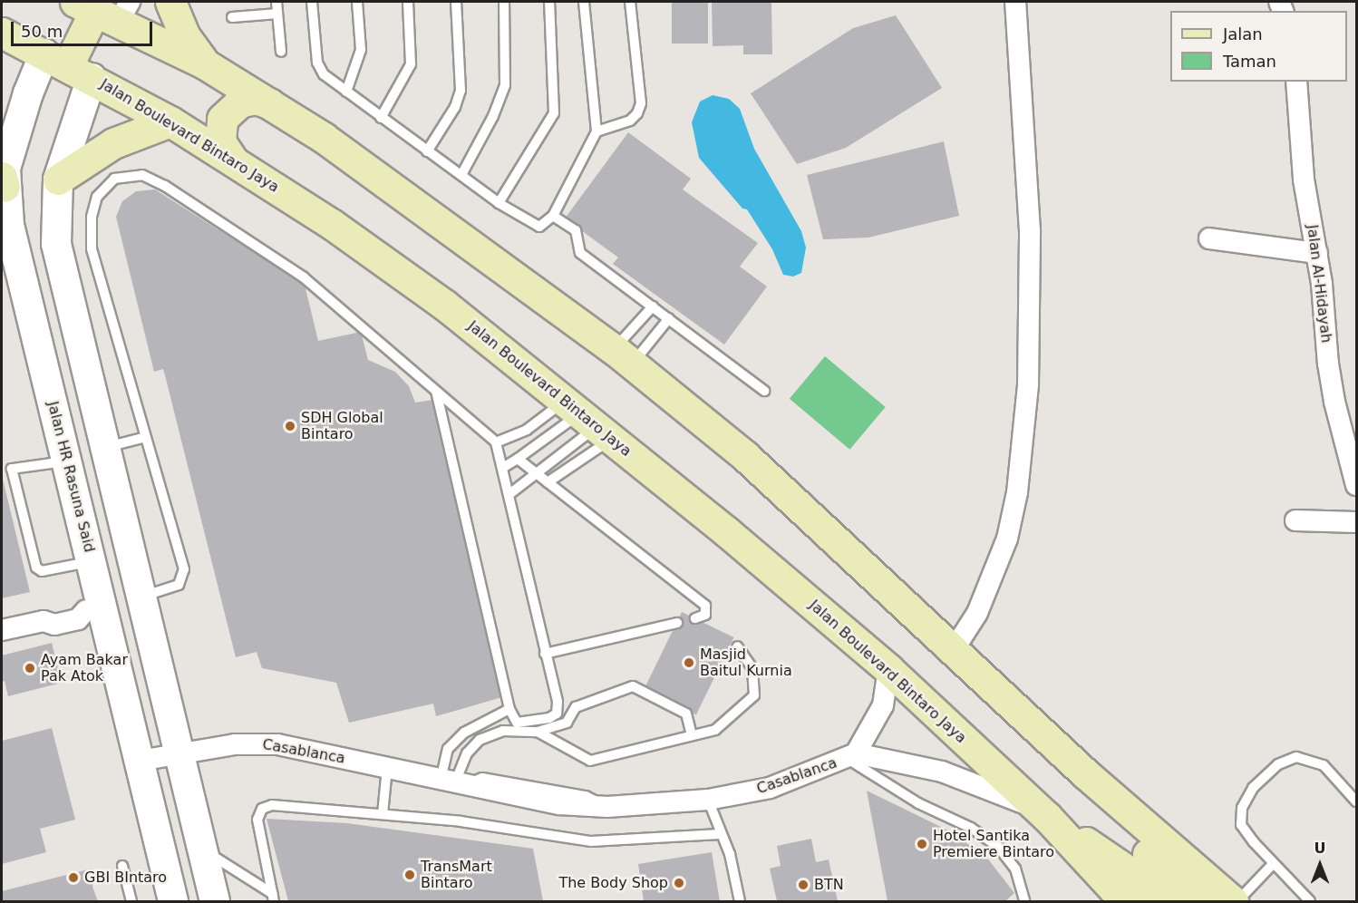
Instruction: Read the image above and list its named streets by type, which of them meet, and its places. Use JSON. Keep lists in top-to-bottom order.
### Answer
{
  "streets": {
    "main road": ["Jalan Boulevard Bintaro Jaya"],
    "street": ["Jalan Al-Hidayah", "Jalan HR Rasuna Said", "Casablanca"]
  },
  "crossings": [
    ["Jalan Boulevard Bintaro Jaya", "Jalan HR Rasuna Said"],
    ["Jalan Boulevard Bintaro Jaya", "Casablanca"],
    ["Jalan HR Rasuna Said", "Casablanca"]
  ],
  "places": [
    "SDH Global Bintaro",
    "Masjid Baitul Kurnia",
    "Ayam Bakar Pak Atok",
    "Hotel Santika Premiere Bintaro",
    "TransMart Bintaro",
    "GBI BIntaro",
    "The Body Shop",
    "BTN"
  ],
  "legend": ["Jalan", "Taman"],
  "scale_bar": "50 m",
  "north": "top"
}
